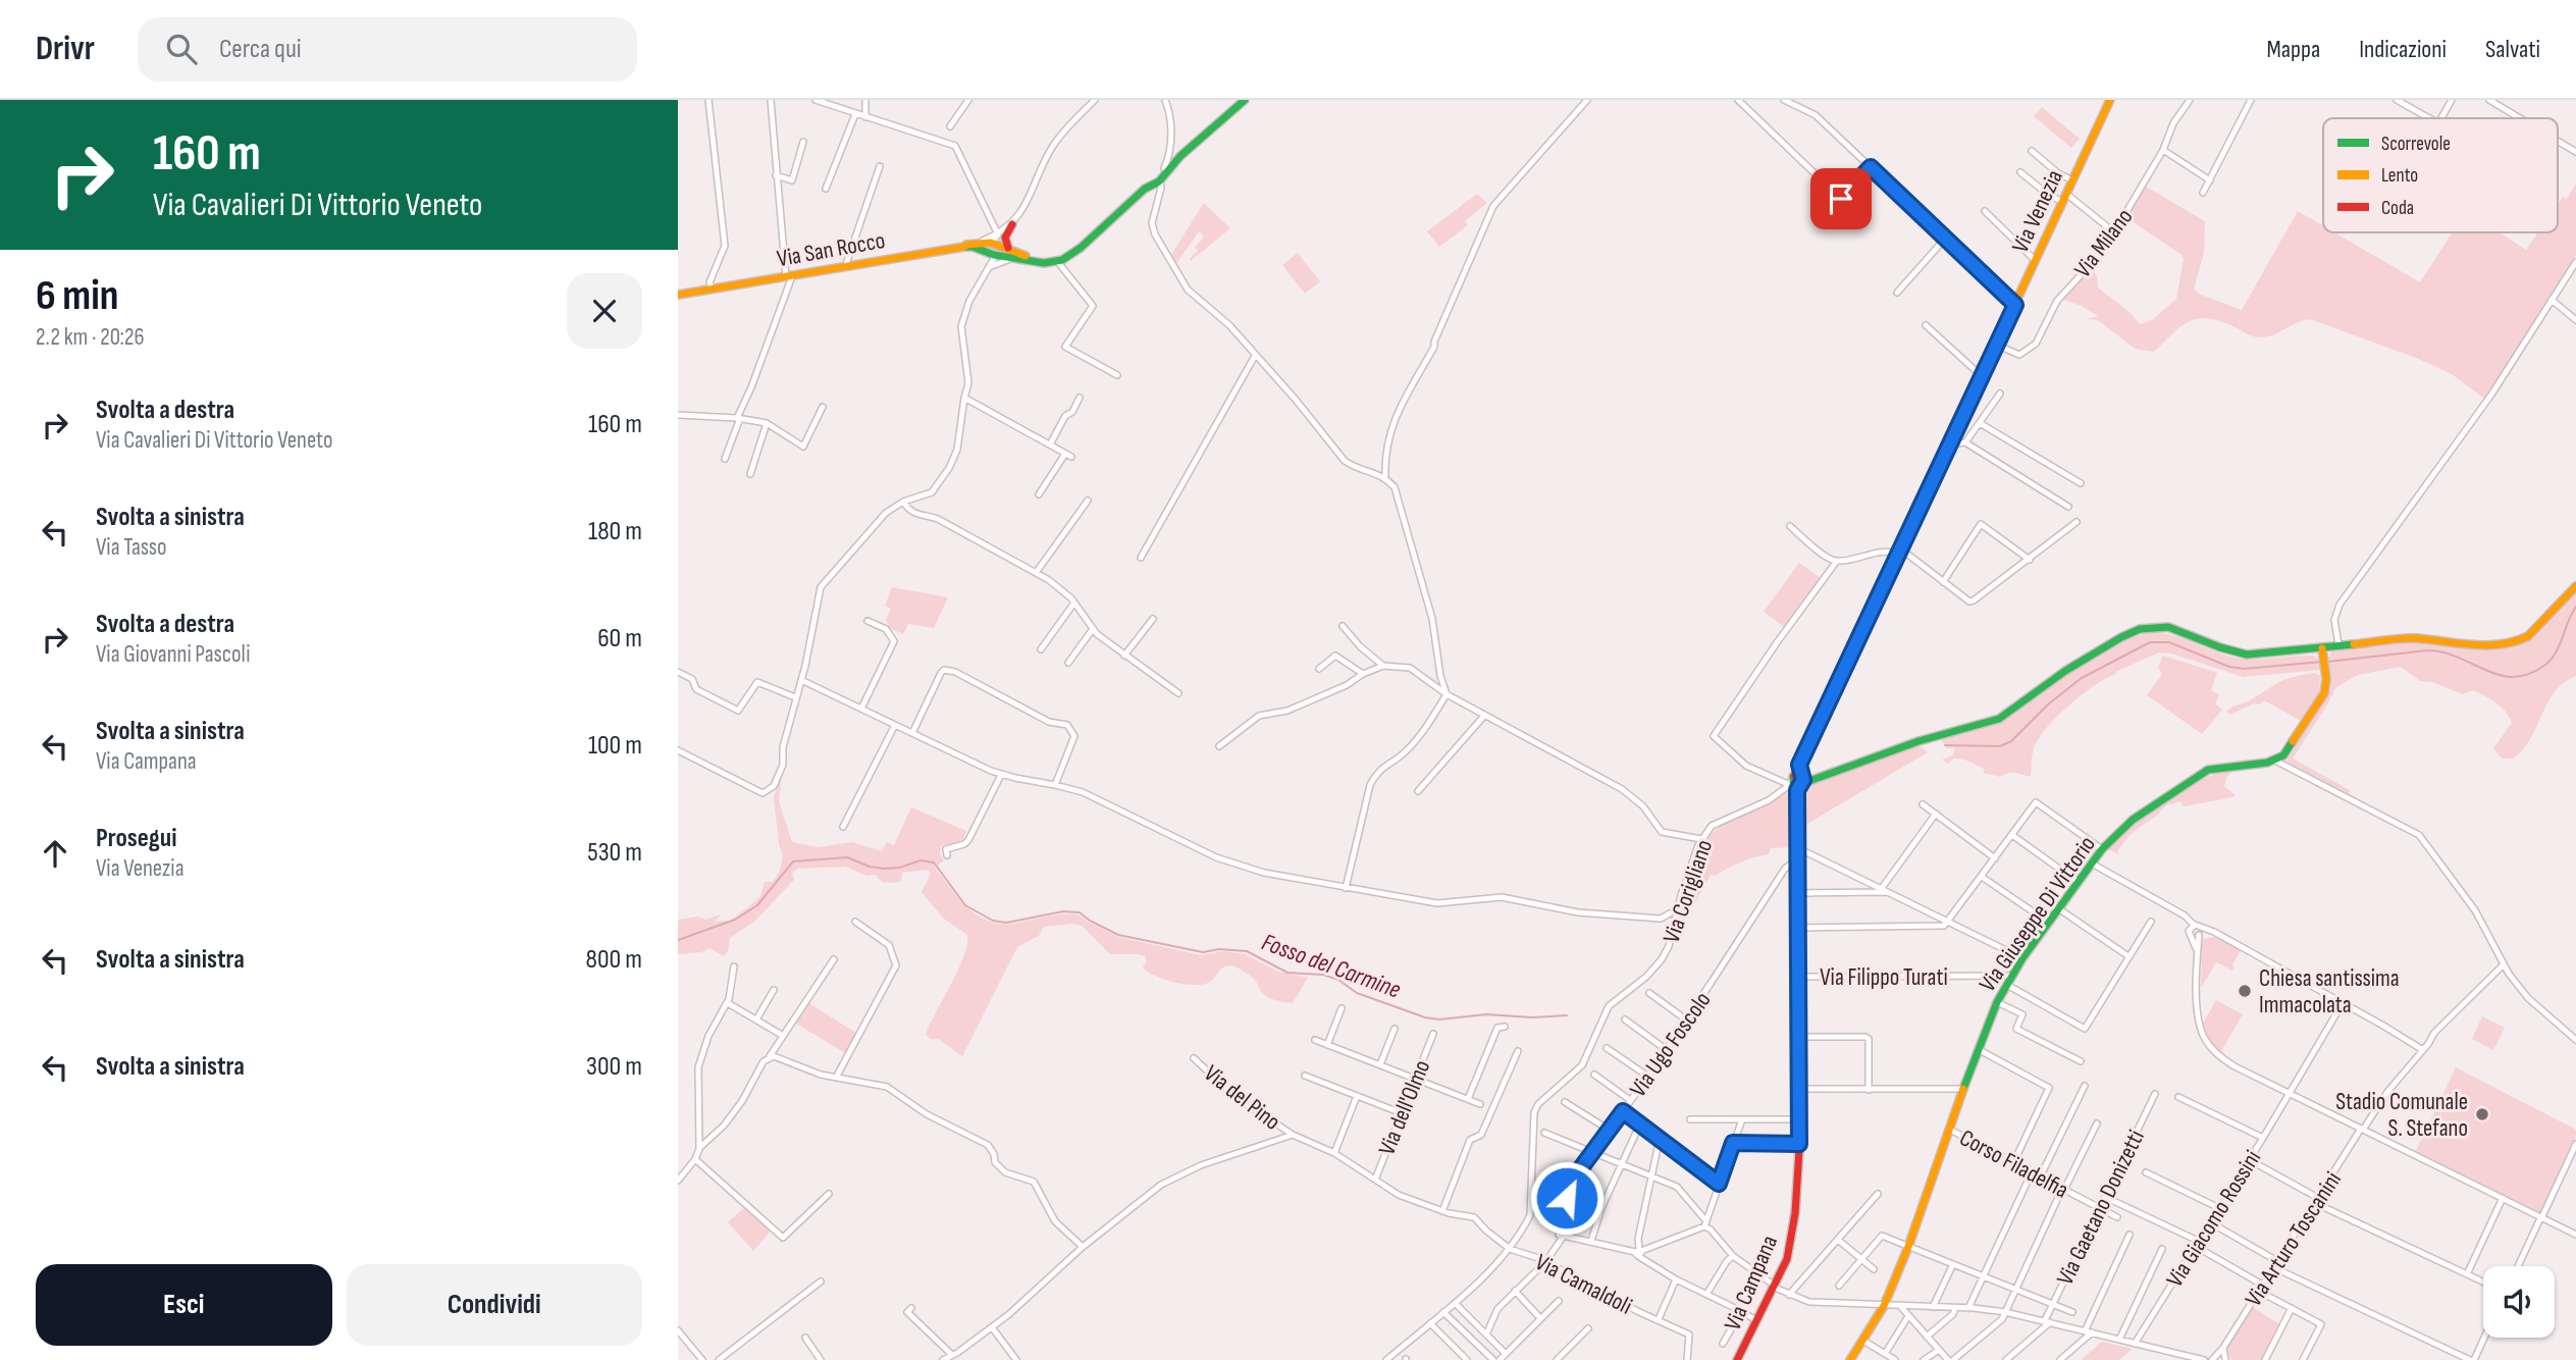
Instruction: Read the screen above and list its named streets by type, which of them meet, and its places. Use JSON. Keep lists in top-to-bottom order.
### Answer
{
  "streets": {
    "street": [
      "Via Venezia",
      "Via Milano",
      "Via San Rocco",
      "Via Corigliano",
      "Via Giuseppe Di Vittorio",
      "Via Filippo Turati",
      "Via Ugo Foscolo",
      "Via del Pino",
      "Via dell'Olmo",
      "Corso Filadelfia",
      "Via Gaetano Donizetti",
      "Via Giacomo Rossini",
      "Via Arturo Toscanini",
      "Via Campana",
      "Via Camaldoli"
    ]
  },
  "crossings": [
    ["Via Venezia", "Via Milano"],
    ["Via Venezia", "Via Campana"],
    ["Via Corigliano", "Via Campana"],
    ["Via Corigliano", "Via Camaldoli"],
    ["Via Giuseppe Di Vittorio", "Via Filippo Turati"],
    ["Via Giuseppe Di Vittorio", "Corso Filadelfia"],
    ["Via Filippo Turati", "Via Campana"],
    ["Via Ugo Foscolo", "Via Campana"],
    ["Via del Pino", "Via dell'Olmo"],
    ["Via del Pino", "Via Camaldoli"],
    ["Via dell'Olmo", "Via Camaldoli"],
    ["Corso Filadelfia", "Via Gaetano Donizetti"]
  ],
  "water": ["Fosso del Carmine"],
  "places": ["Chiesa santissima Immacolata", "Stadio Comunale S. Stefano"],
  "legend": ["Scorrevole", "Lento", "Coda"],
  "page": {
    "header": "Drivr",
    "search": "Cerca qui",
    "nav": ["Mappa", "Indicazioni", "Salvati"],
    "turn": ["160 m", "Via Cavalieri Di Vittorio Veneto"],
    "heading": ["6 min", "2.2 km · 20:26"],
    "list": [
      {
        "name": "Svolta a destra",
        "note": "Via Cavalieri Di Vittorio Veneto",
        "value": "160 m"
      },
      {
        "name": "Svolta a sinistra",
        "note": "Via Tasso",
        "value": "180 m"
      },
      {
        "name": "Svolta a destra",
        "note": "Via Giovanni Pascoli",
        "value": "60 m"
      },
      {
        "name": "Svolta a sinistra",
        "note": "Via Campana",
        "value": "100 m"
      },
      {
        "name": "Prosegui",
        "note": "Via Venezia",
        "value": "530 m"
      },
      {
        "name": "Svolta a sinistra",
        "value": "800 m"
      },
      {
        "name": "Svolta a sinistra",
        "value": "300 m"
      }
    ],
    "buttons": ["Esci", "Condividi"]
  }
}
